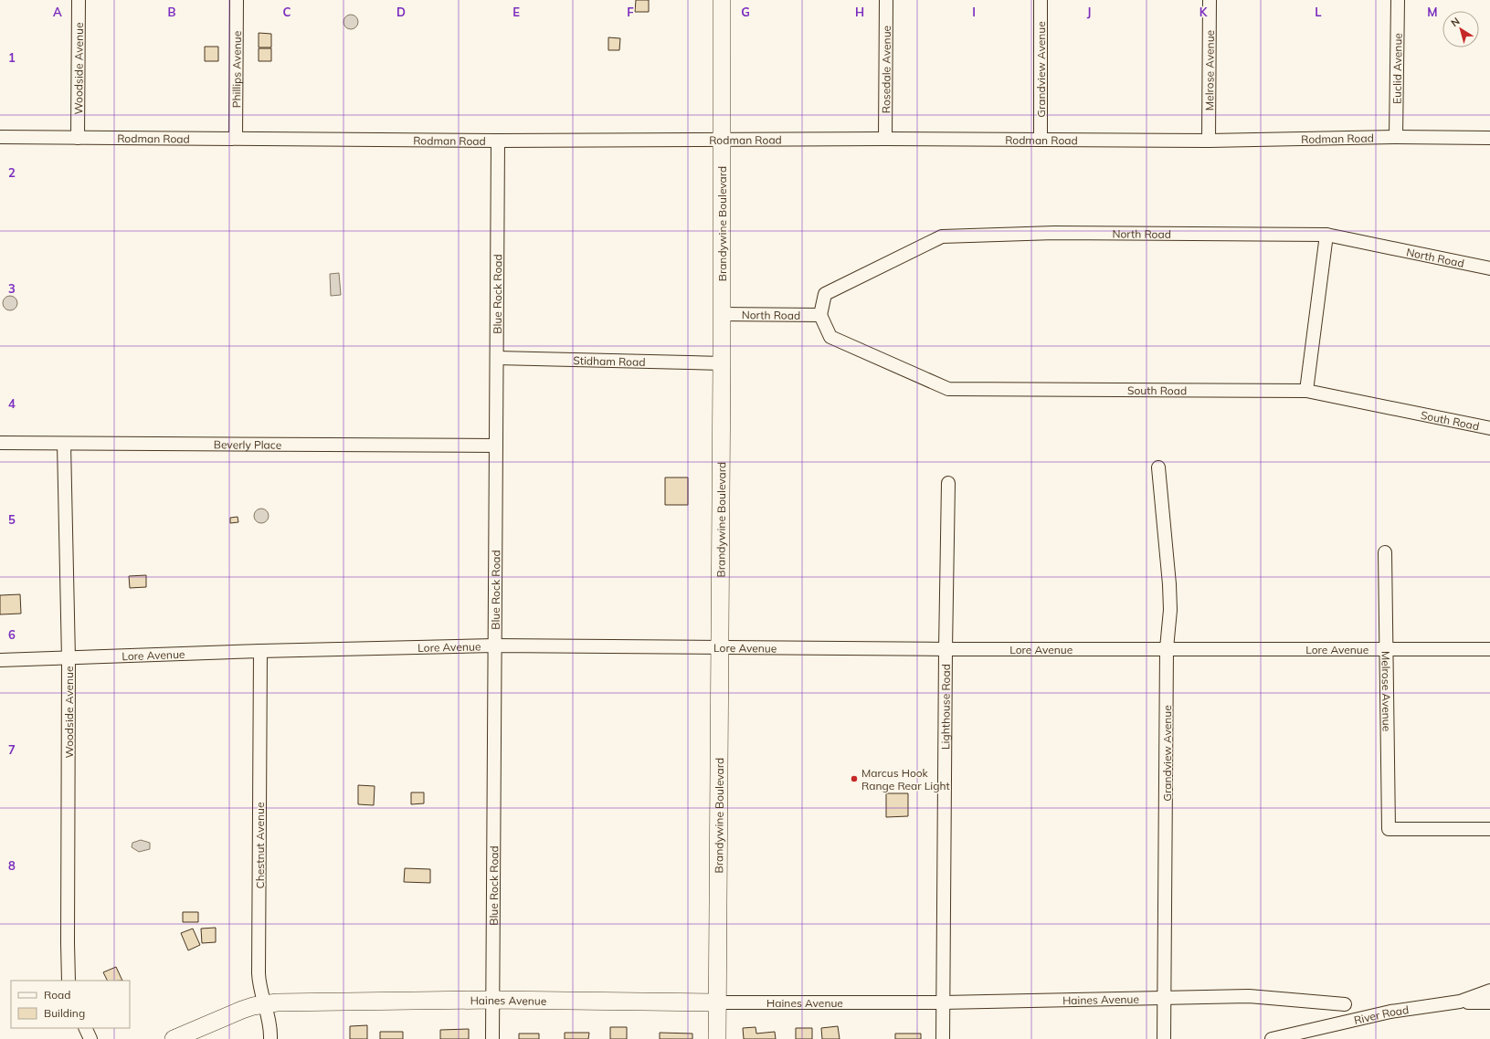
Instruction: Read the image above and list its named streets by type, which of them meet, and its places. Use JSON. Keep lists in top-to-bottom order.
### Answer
{
  "streets": {
    "street": [
      "Woodside Avenue",
      "Euclid Avenue",
      "Phillips Avenue",
      "Rosedale Avenue",
      "Grandview Avenue",
      "Melrose Avenue",
      "Rodman Road",
      "Brandywine Boulevard",
      "North Road",
      "Blue Rock Road",
      "Stidham Road",
      "South Road",
      "Beverly Place",
      "Lore Avenue",
      "Lighthouse Road",
      "Chestnut Avenue",
      "Haines Avenue",
      "River Road"
    ]
  },
  "crossings": [
    ["Woodside Avenue", "Rodman Road"],
    ["Woodside Avenue", "Beverly Place"],
    ["Woodside Avenue", "Lore Avenue"],
    ["Euclid Avenue", "Rodman Road"],
    ["Phillips Avenue", "Rodman Road"],
    ["Rosedale Avenue", "Rodman Road"],
    ["Grandview Avenue", "Rodman Road"],
    ["Grandview Avenue", "Lore Avenue"],
    ["Grandview Avenue", "Haines Avenue"],
    ["Melrose Avenue", "Rodman Road"],
    ["Melrose Avenue", "Lore Avenue"],
    ["Rodman Road", "Brandywine Boulevard"],
    ["Rodman Road", "Blue Rock Road"],
    ["Brandywine Boulevard", "North Road"],
    ["Brandywine Boulevard", "Stidham Road"],
    ["Brandywine Boulevard", "Lore Avenue"],
    ["Brandywine Boulevard", "Haines Avenue"],
    ["North Road", "South Road"],
    ["Blue Rock Road", "Stidham Road"],
    ["Blue Rock Road", "Beverly Place"],
    ["Blue Rock Road", "Lore Avenue"],
    ["Blue Rock Road", "Haines Avenue"],
    ["Lore Avenue", "Lighthouse Road"],
    ["Lore Avenue", "Chestnut Avenue"],
    ["Lighthouse Road", "Haines Avenue"],
    ["Chestnut Avenue", "Haines Avenue"]
  ],
  "places": ["Marcus Hook Range Rear Light"],
  "legend": ["Road", "Building"],
  "north": "top left",
  "grid": {
    "columns": [
      "A",
      "B",
      "C",
      "D",
      "E",
      "F",
      "G",
      "H",
      "I",
      "J",
      "K",
      "L",
      "M"
    ],
    "rows": [
      "1",
      "2",
      "3",
      "4",
      "5",
      "6",
      "7",
      "8"
    ]
  }
}
